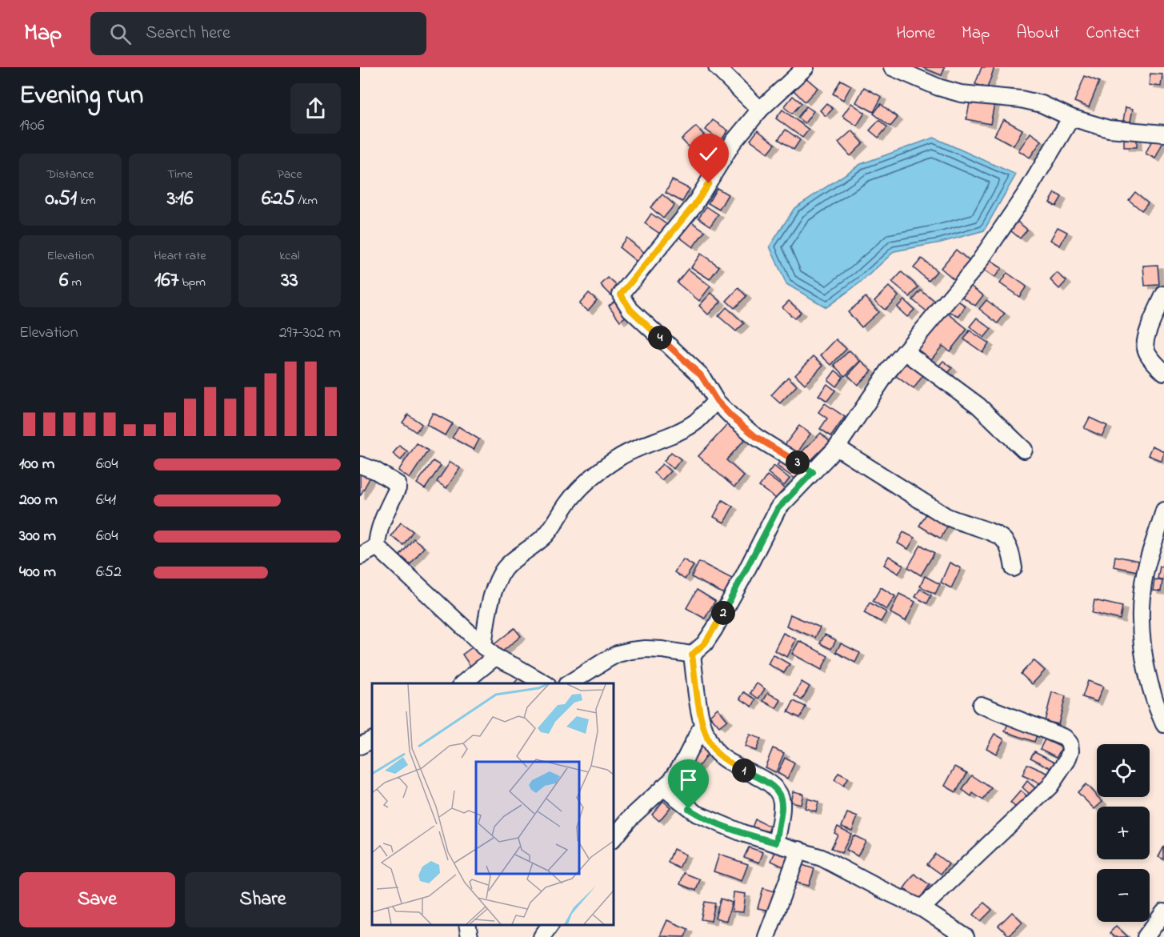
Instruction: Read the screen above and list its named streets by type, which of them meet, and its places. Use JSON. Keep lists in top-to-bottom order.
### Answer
{
  "page": {
    "header": "Map",
    "search": "Search here",
    "nav": [
      "Home",
      "Map",
      "About",
      "Contact"
    ],
    "heading": ["Evening run", "19:06"],
    "stats": [
      ["Distance", "0.51 km"],
      ["Time", "3:16"],
      ["Pace", "6:25 /km"],
      ["Elevation", "6 m"],
      ["Heart rate", "167 bpm"],
      ["kcal", "33"]
    ],
    "chart": ["Elevation", "297–302 m"],
    "pins": [
      "4",
      "3",
      "2",
      "1"
    ],
    "list": [
      {
        "name": "100 m",
        "note": "6:04"
      },
      {
        "name": "200 m",
        "note": "6:41"
      },
      {
        "name": "300 m",
        "note": "6:04"
      },
      {
        "name": "400 m",
        "note": "6:52"
      }
    ],
    "map_buttons": ["+", "−"],
    "buttons": ["Save", "Share"]
  }
}
